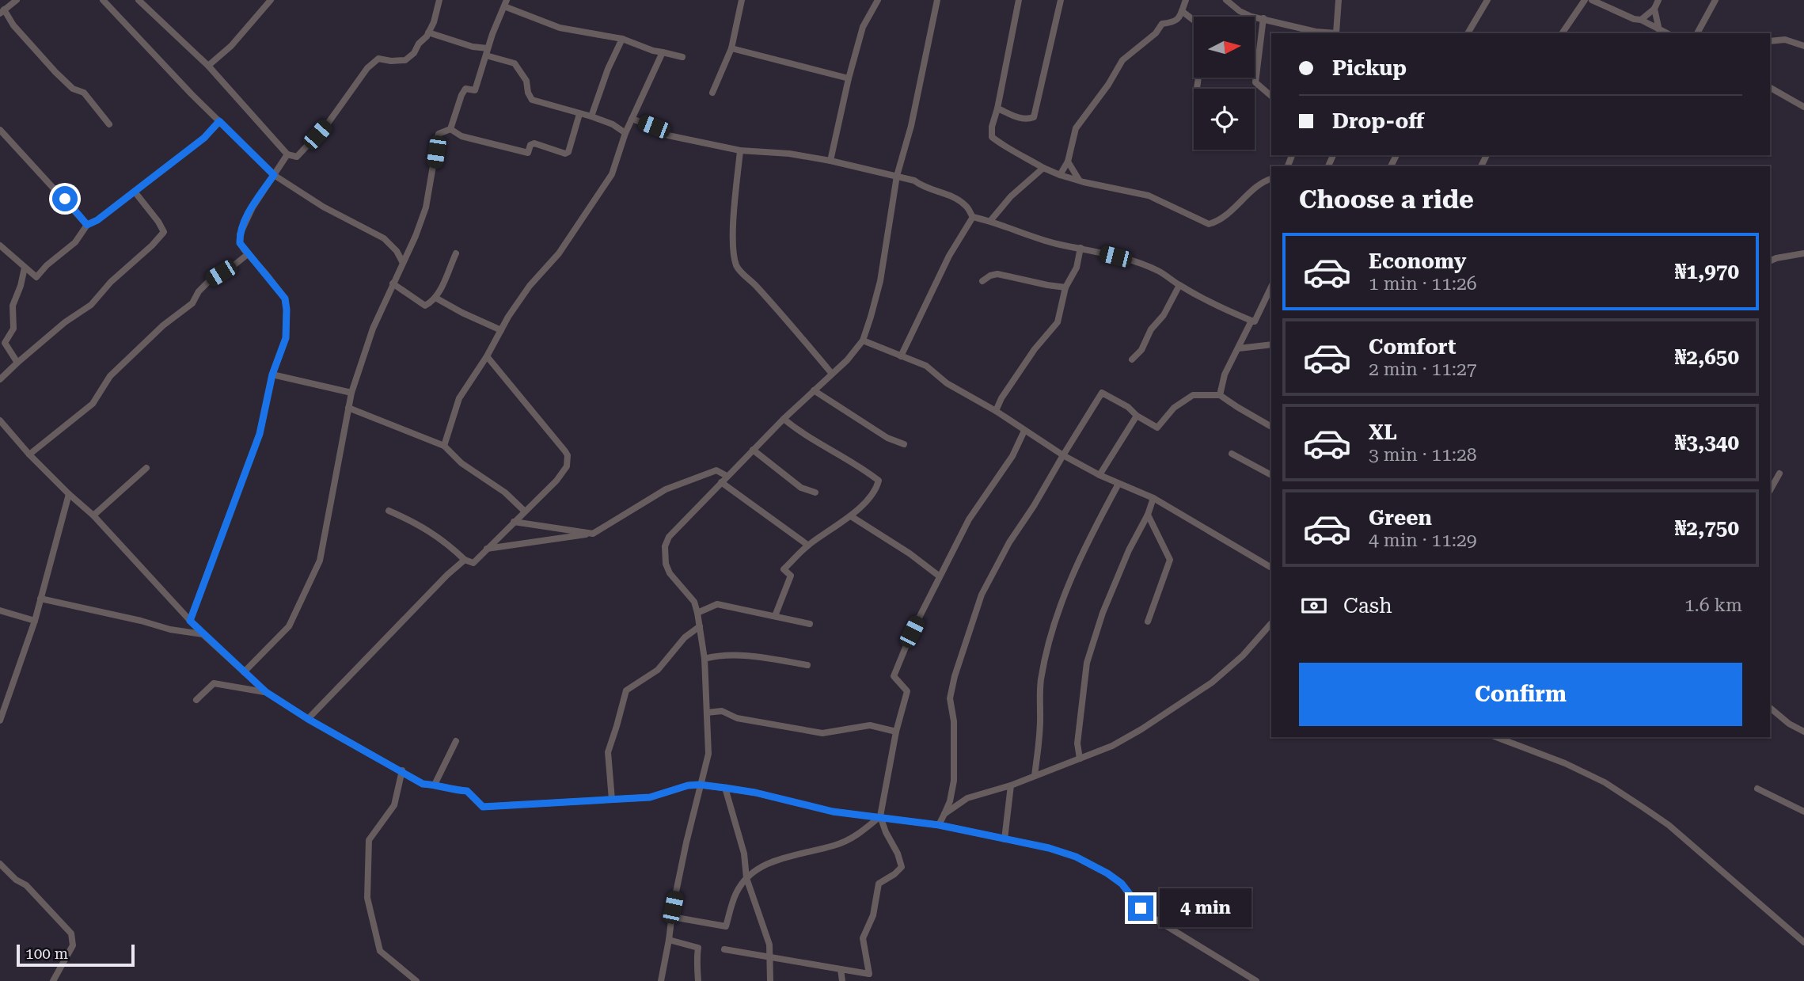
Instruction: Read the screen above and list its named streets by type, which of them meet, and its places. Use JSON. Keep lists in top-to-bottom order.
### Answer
{
  "scale_bar": "100 m",
  "north": "right",
  "page": {
    "banner": ["Pickup", "Drop-off"],
    "heading": "Choose a ride",
    "list": [
      {
        "name": "Economy",
        "note": "1 min · 11:26",
        "value": "₦1,970"
      },
      {
        "name": "Comfort",
        "note": "2 min · 11:27",
        "value": "₦2,650"
      },
      {
        "name": "XL",
        "note": "3 min · 11:28",
        "value": "₦3,340"
      },
      {
        "name": "Green",
        "note": "4 min · 11:29",
        "value": "₦2,750"
      }
    ],
    "pay": ["Cash", "1.6 km"],
    "buttons": "Confirm",
    "bubble": "4 min",
    "scale": "100 m"
  }
}
